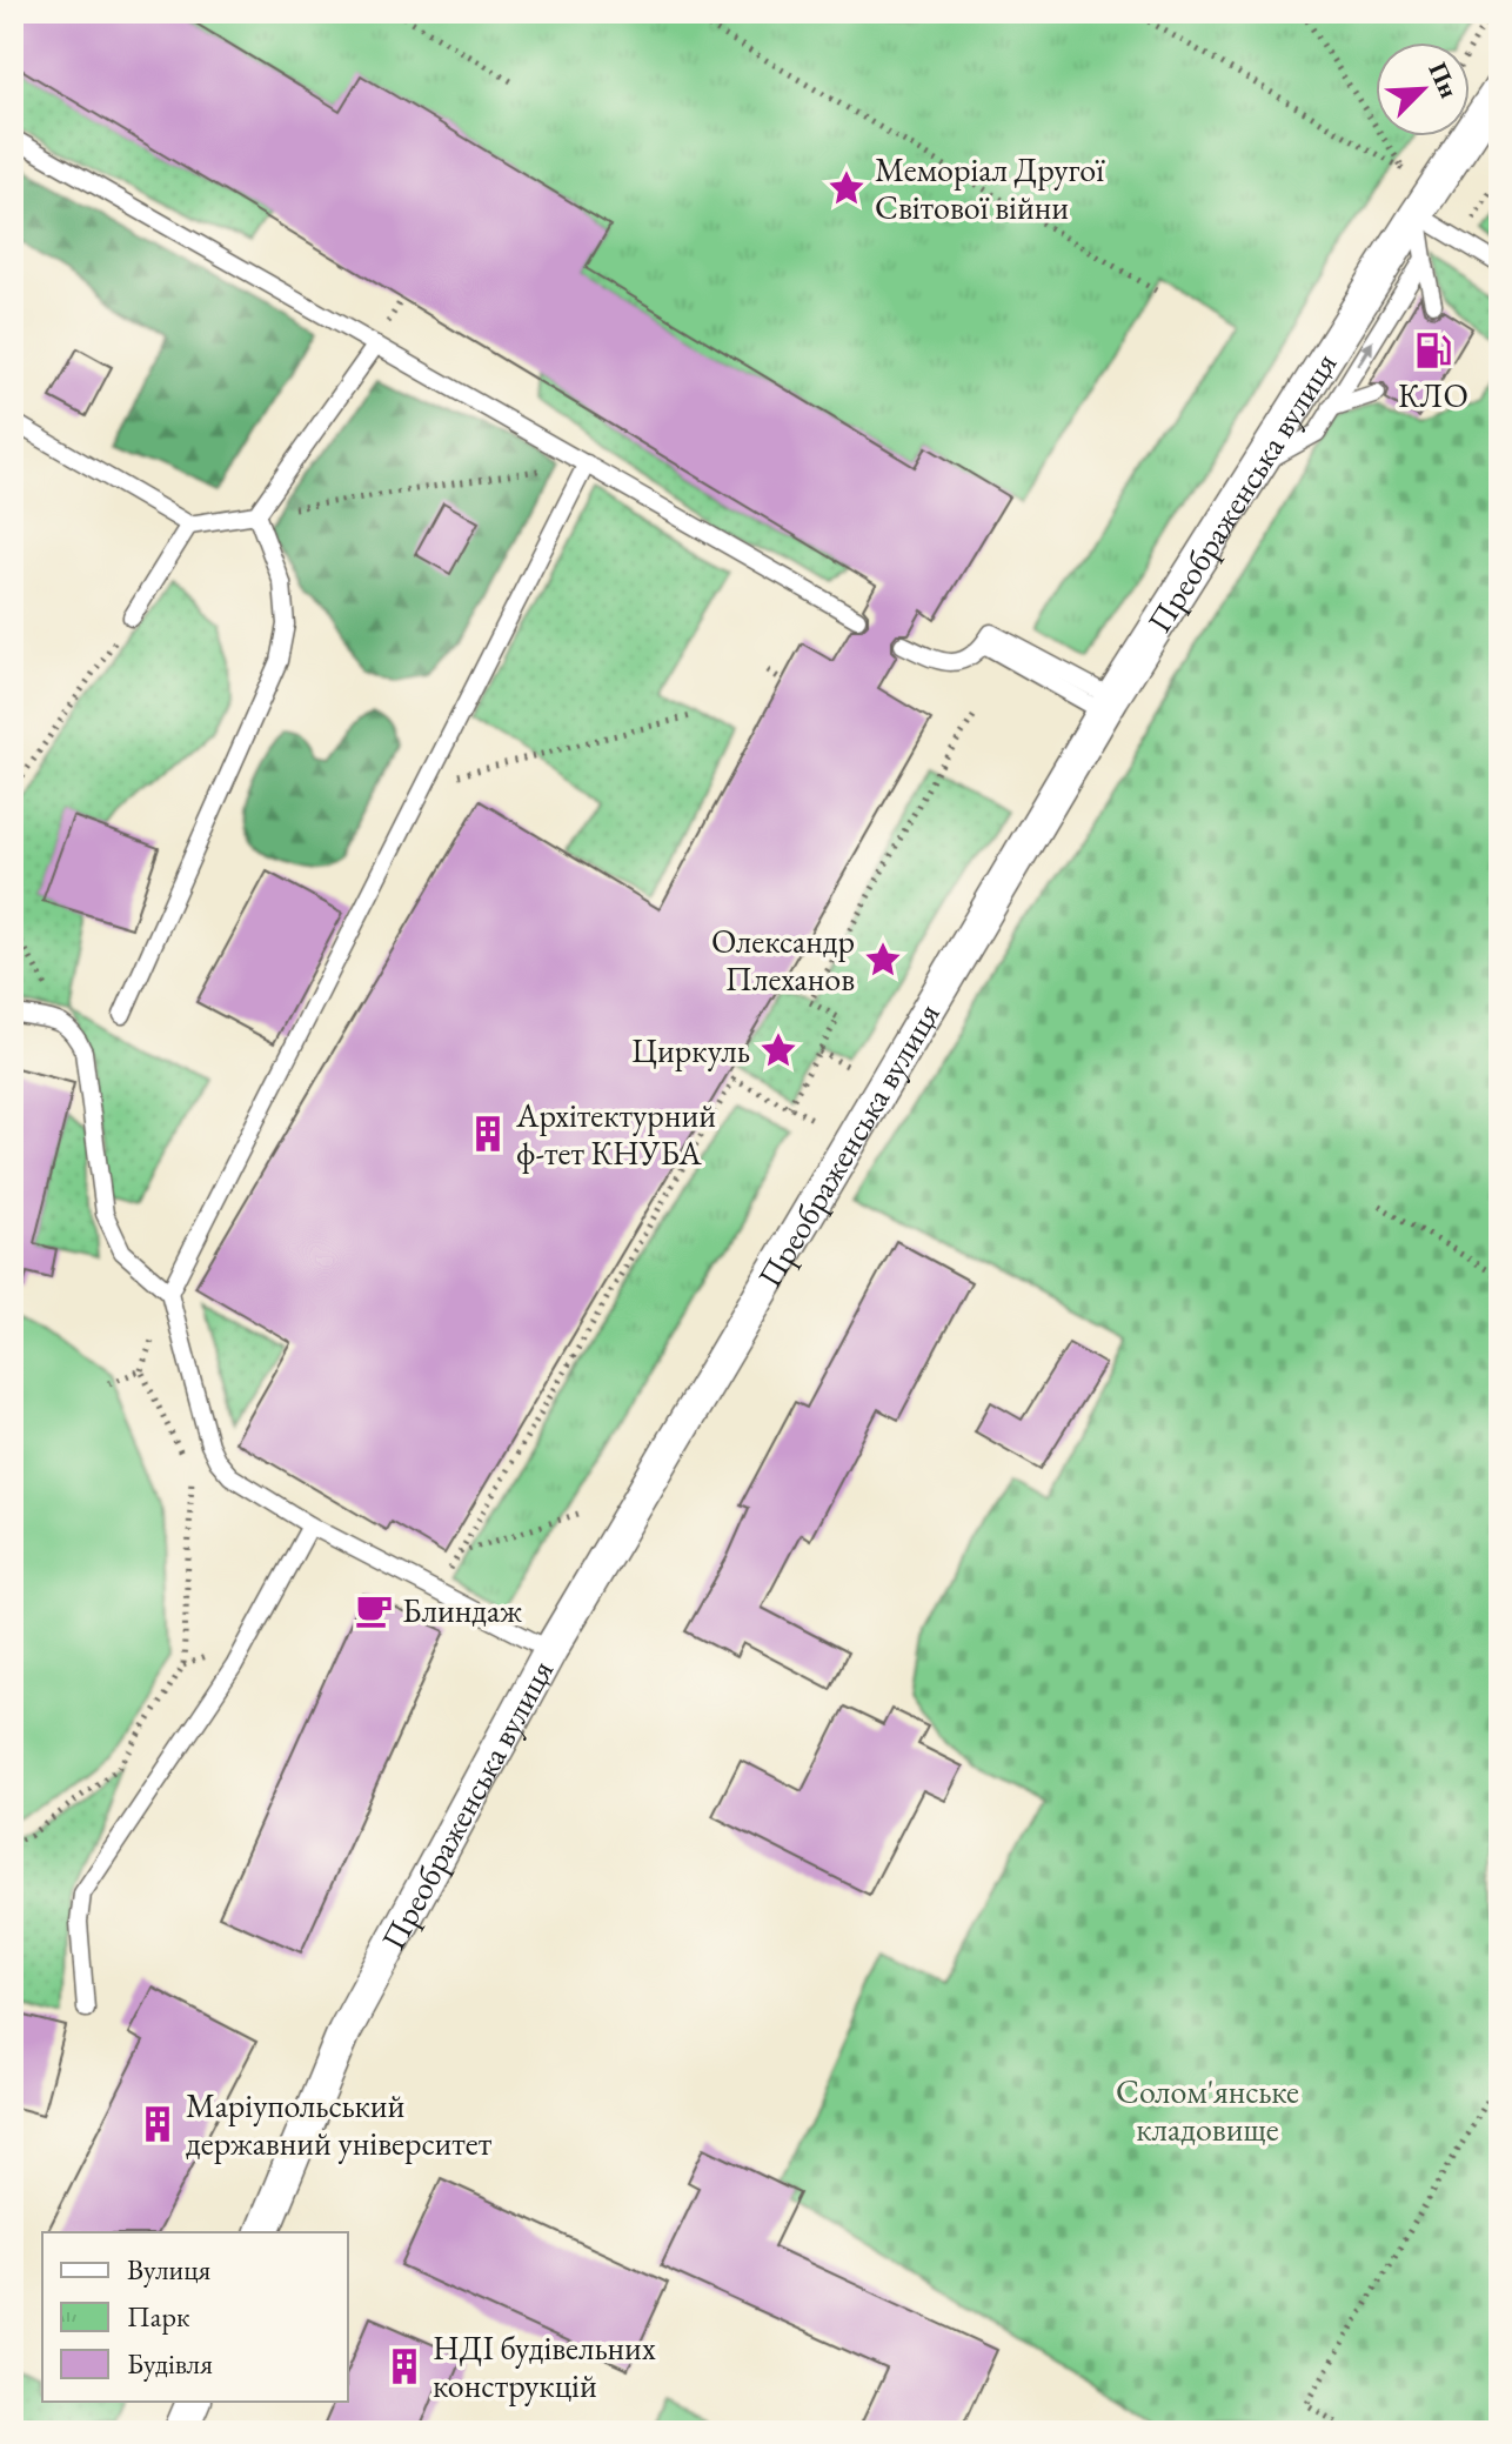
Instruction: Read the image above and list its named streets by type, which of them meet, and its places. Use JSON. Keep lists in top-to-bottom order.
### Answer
{
  "streets": {
    "street": ["Преображенська вулиця"]
  },
  "parks": ["Солом'янське кладовище"],
  "places": {
    "place": ["Меморіал Другої Світової війни", "Олександр Плеханов", "Циркуль"],
    "fuel station": ["КЛО"],
    "building": ["Архітектурний ф-тет КНУБА", "Маріупольський державний університет", "НДІ будівельних конструкцій"],
    "cafe": ["Блиндаж"]
  },
  "legend": ["Вулиця", "Парк", "Будівля"],
  "north": "top right"
}
